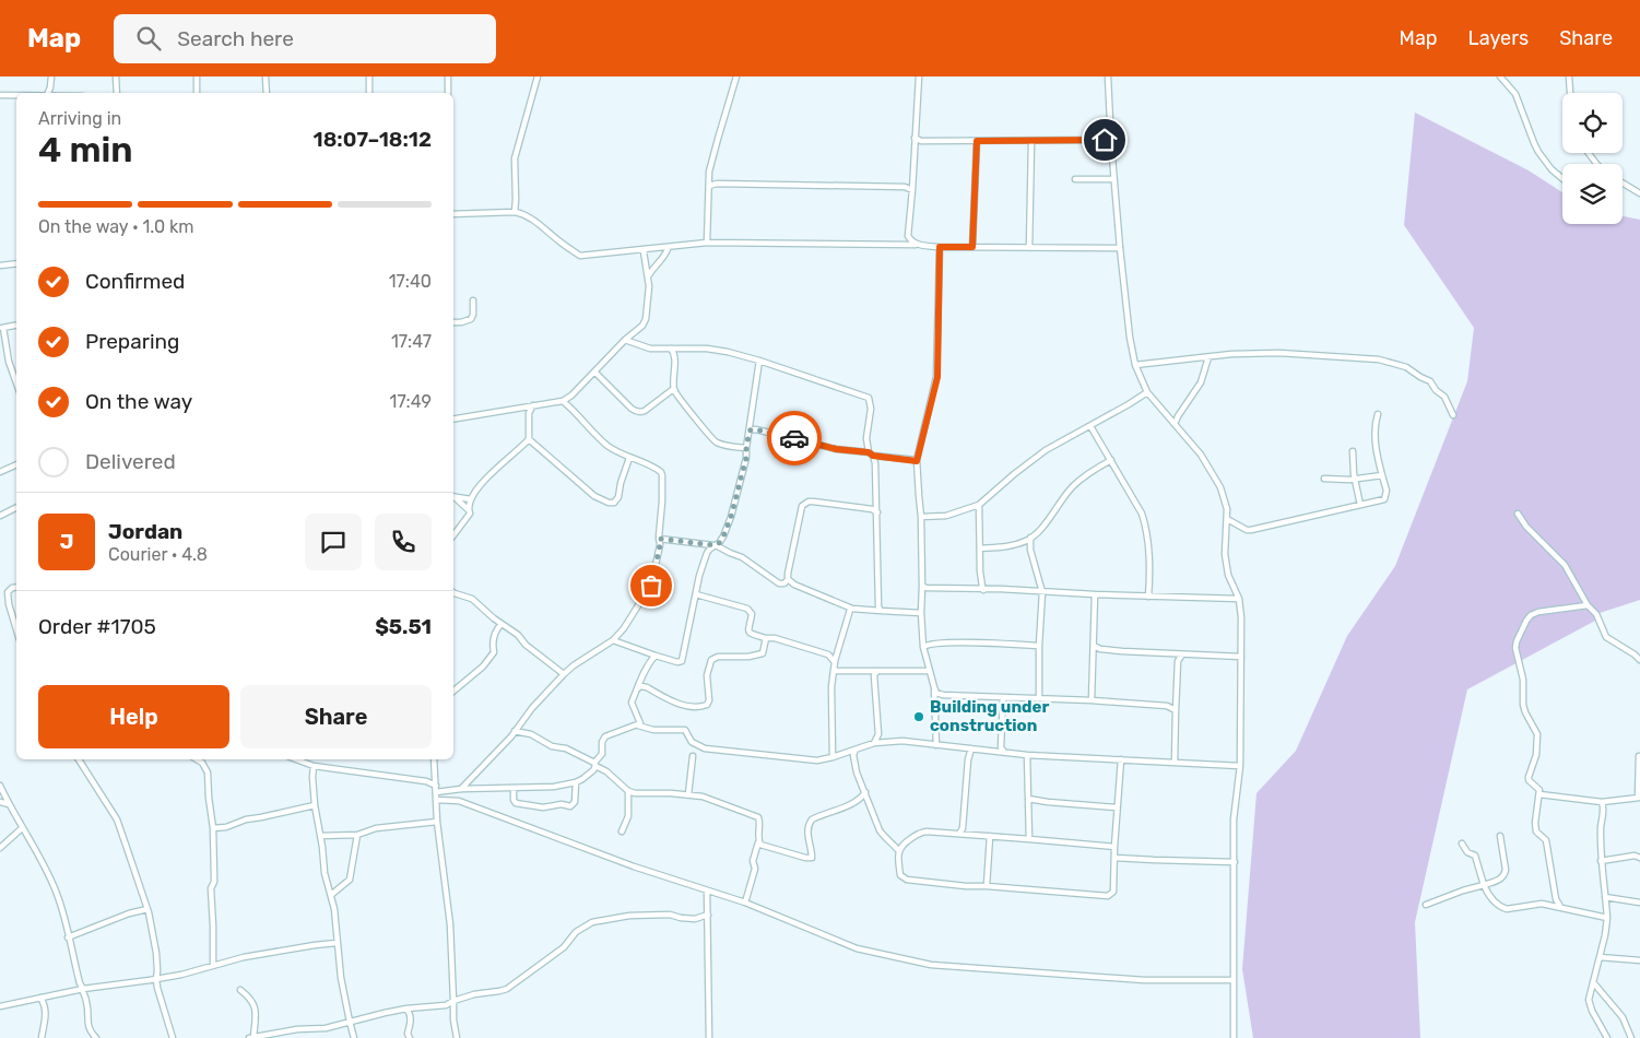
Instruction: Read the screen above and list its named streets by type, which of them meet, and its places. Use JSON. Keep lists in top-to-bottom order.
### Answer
{
  "places": ["Building under construction"],
  "page": {
    "header": "Map",
    "search": "Search here",
    "nav": ["Map", "Layers", "Share"],
    "heading": ["4 min", "Arriving in", "18:07–18:12"],
    "panel": [
      "Jordan",
      "Courier · 4.8",
      "Order #1705",
      "$5.51"
    ],
    "bar": "On the way · 1.0 km",
    "list": [
      ["Confirmed", "17:40"],
      ["Preparing", "17:47"],
      ["On the way", "17:49"],
      "Delivered"
    ],
    "round": "J",
    "buttons": ["Help", "Share"]
  }
}
